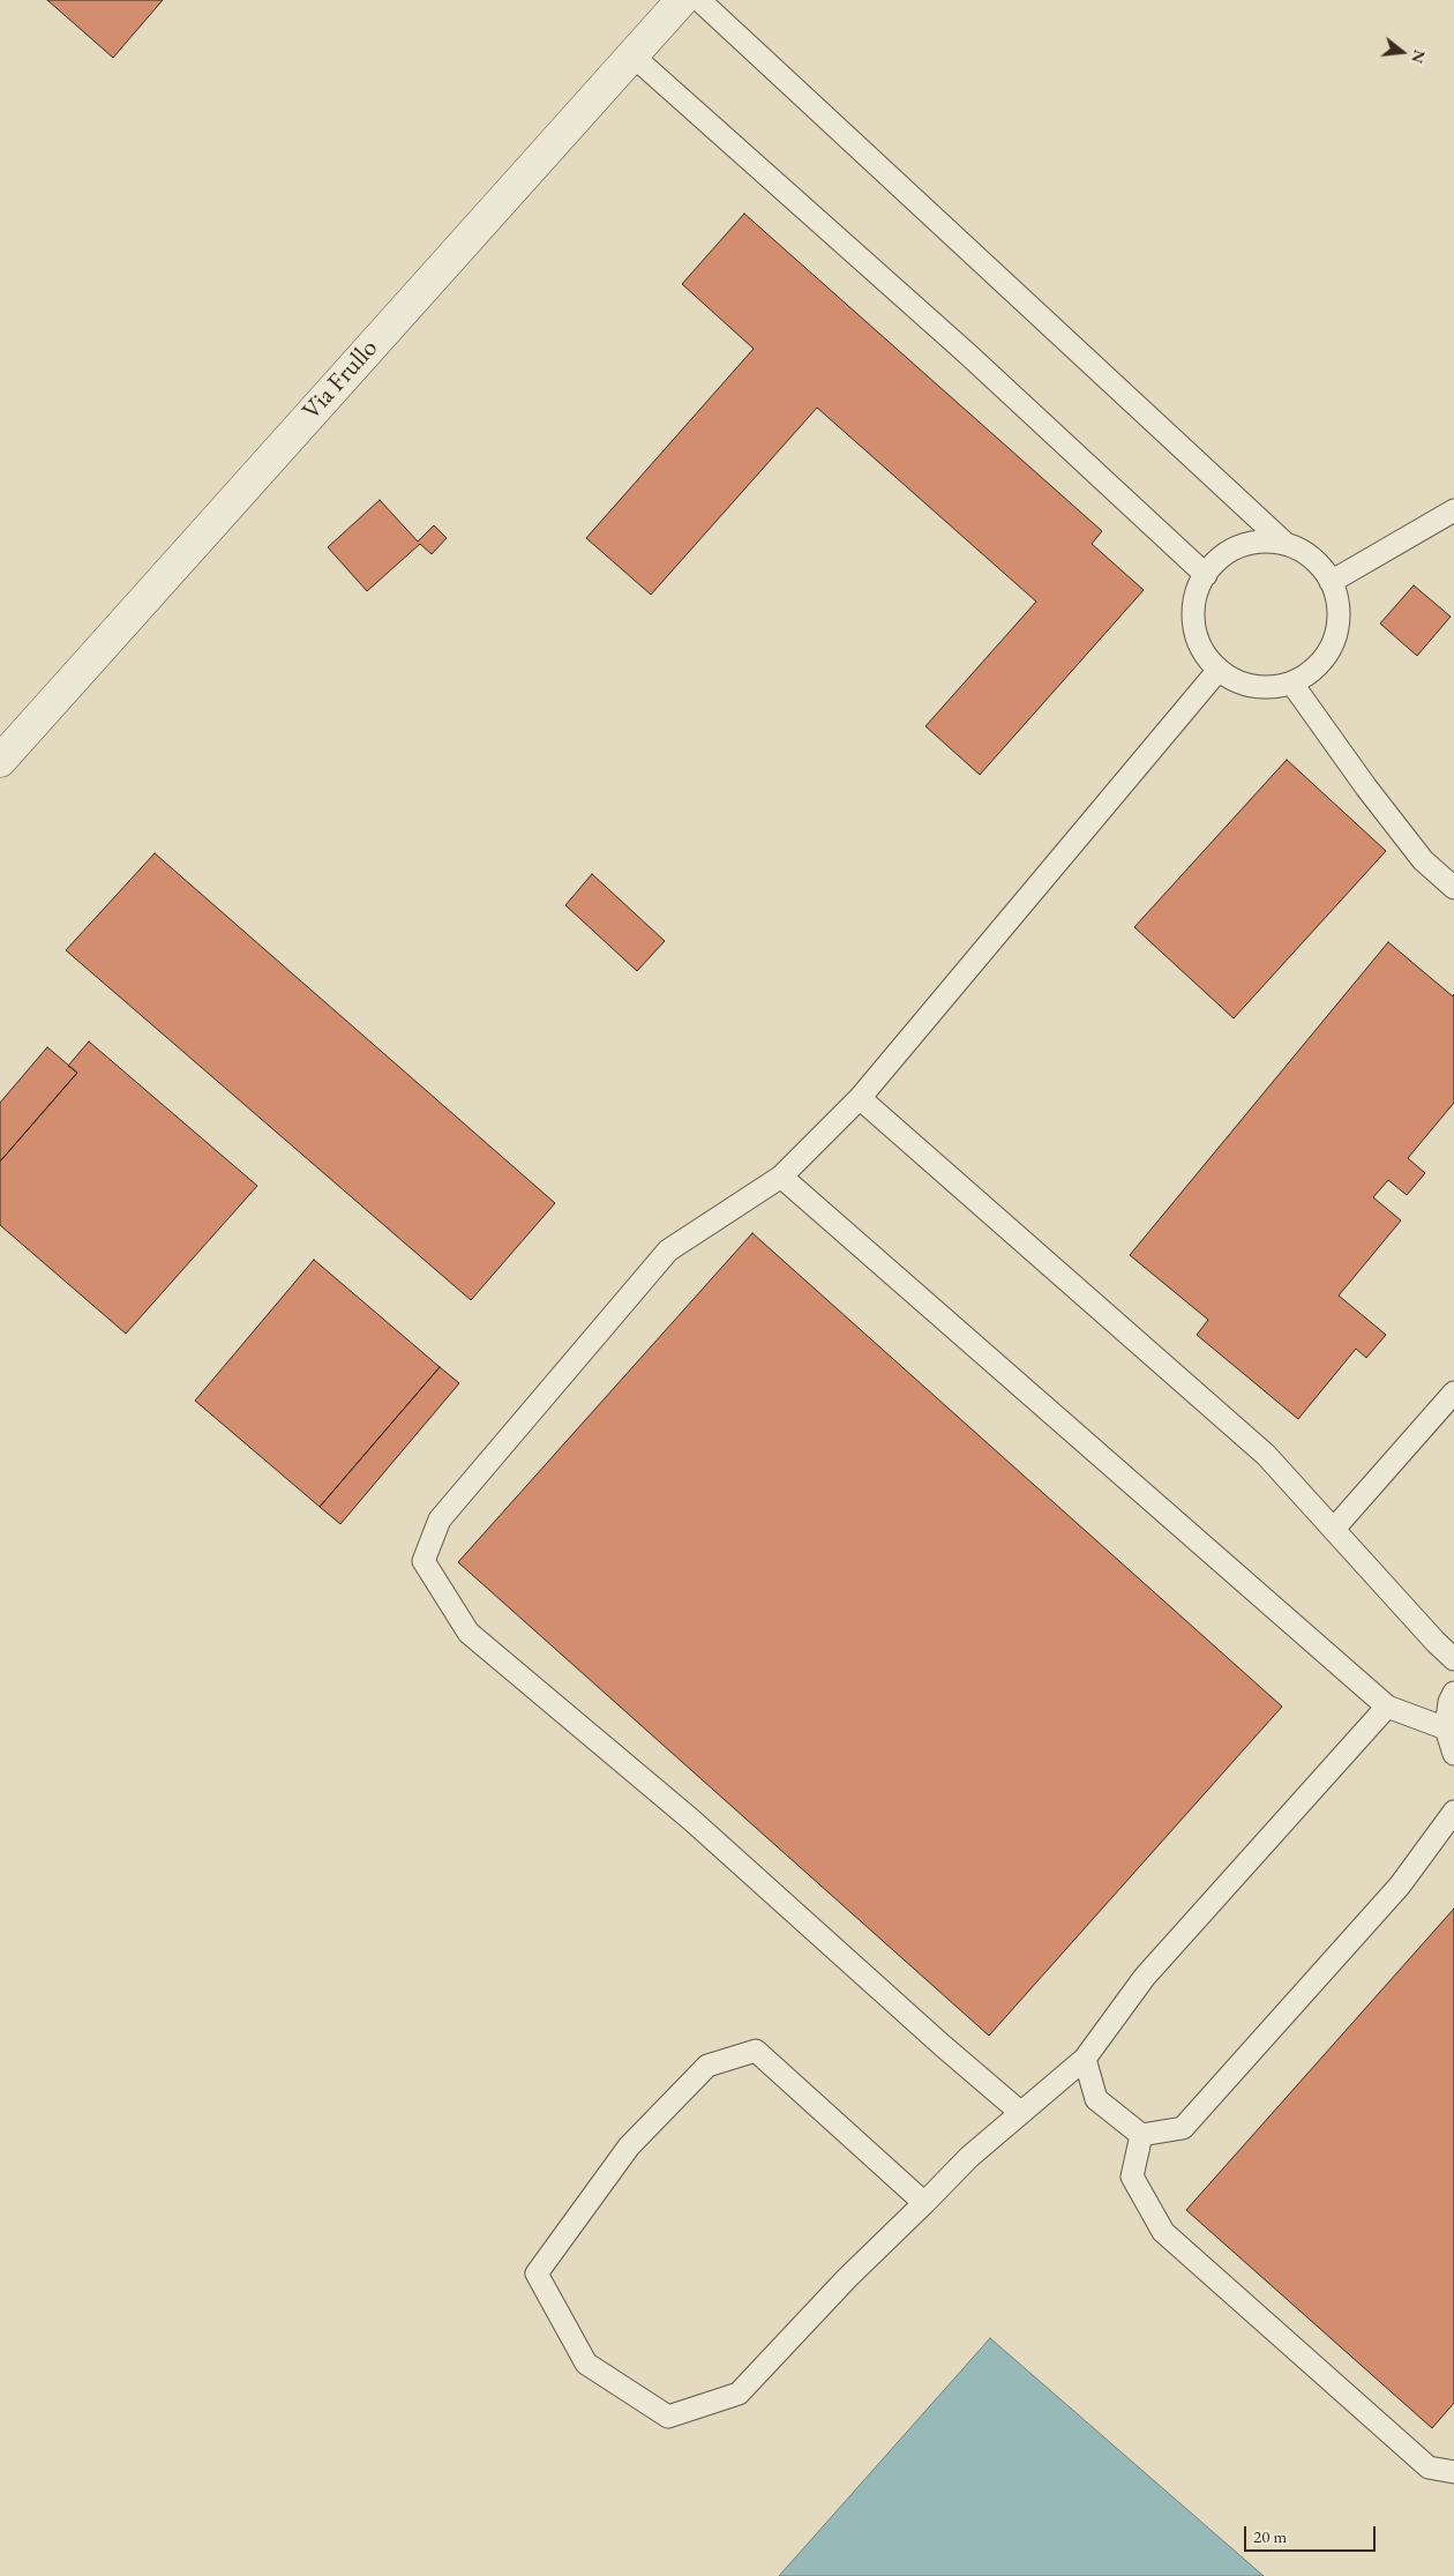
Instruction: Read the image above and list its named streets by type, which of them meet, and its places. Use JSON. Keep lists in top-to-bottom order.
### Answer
{
  "streets": {
    "street": ["Via Frullo"]
  },
  "scale_bar": "20 m",
  "north": "right"
}
